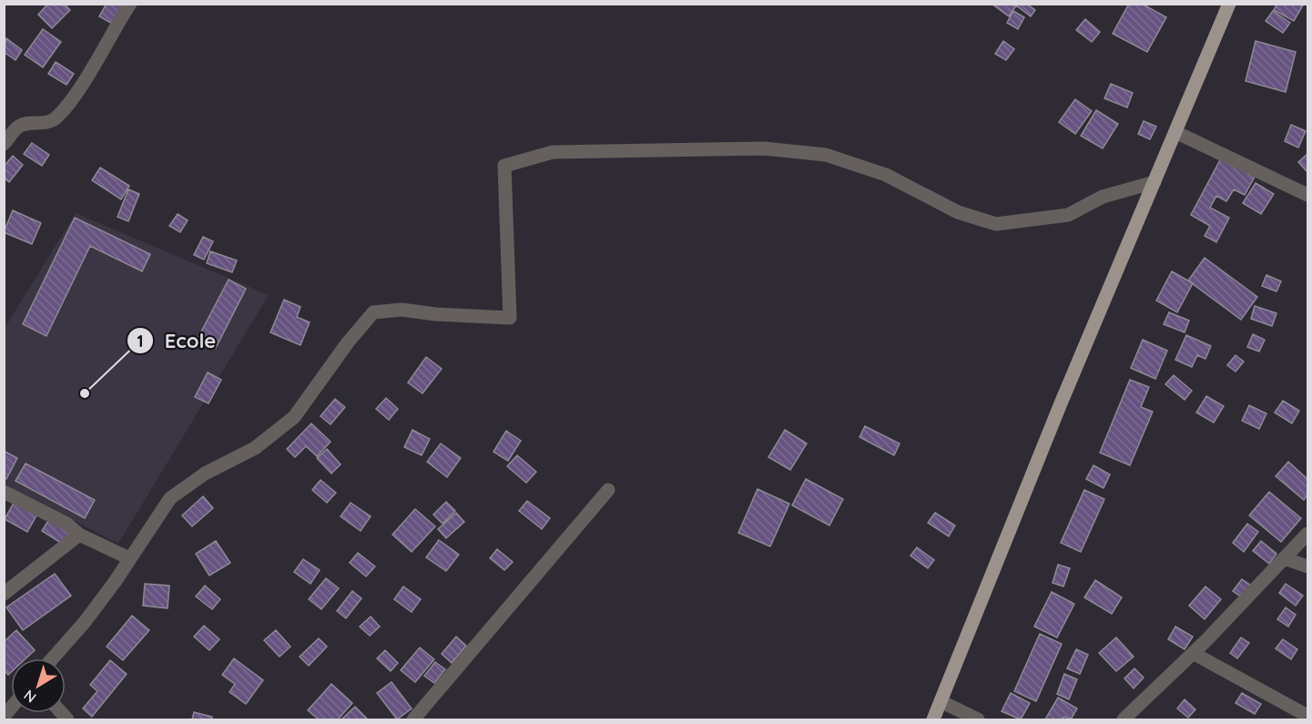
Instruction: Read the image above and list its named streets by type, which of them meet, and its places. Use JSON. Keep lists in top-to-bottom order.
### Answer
{
  "places": ["Ecole"],
  "north": "bottom left"
}
